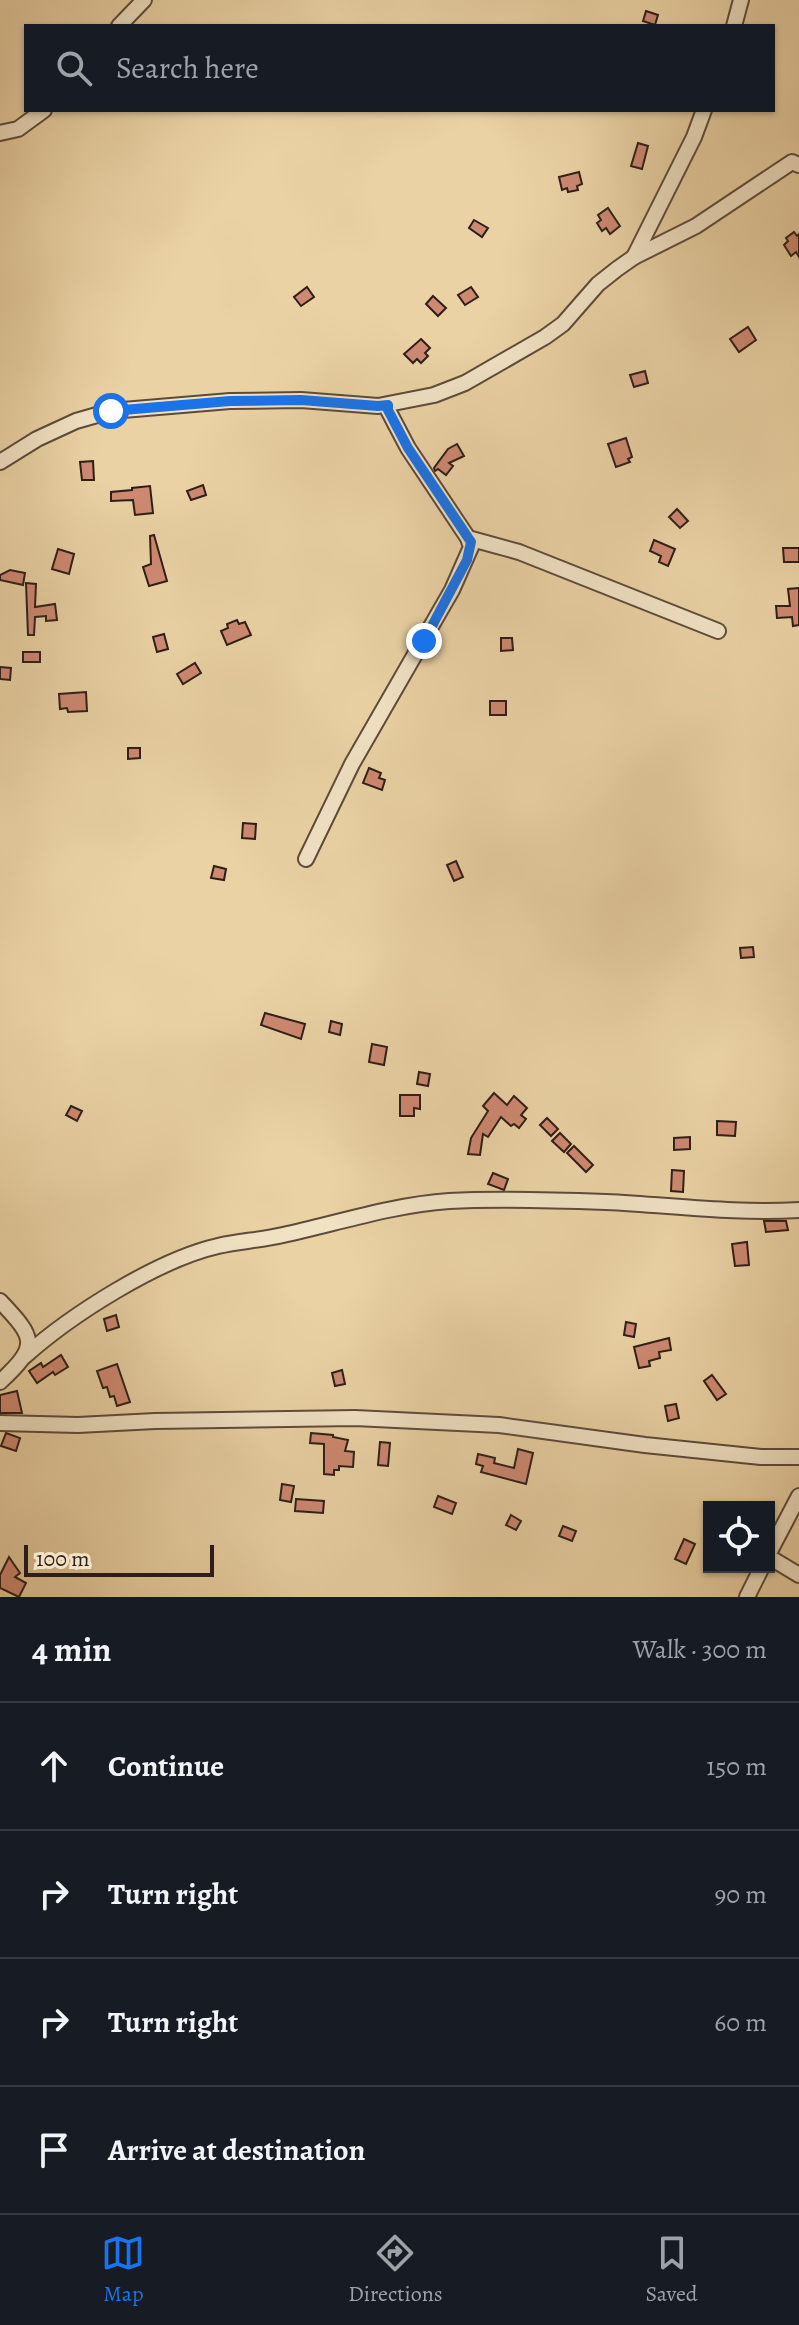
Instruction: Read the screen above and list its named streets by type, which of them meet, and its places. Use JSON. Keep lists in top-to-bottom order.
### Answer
{
  "scale_bar": "100 m",
  "page": {
    "search": "Search here",
    "scale": "100 m",
    "heading": ["4 min", "Walk · 300 m"],
    "list": [
      ["Continue", "150 m"],
      ["Turn right", "90 m"],
      ["Turn right", "60 m"],
      "Arrive at destination"
    ],
    "nav": ["Map", "Directions", "Saved"]
  }
}
